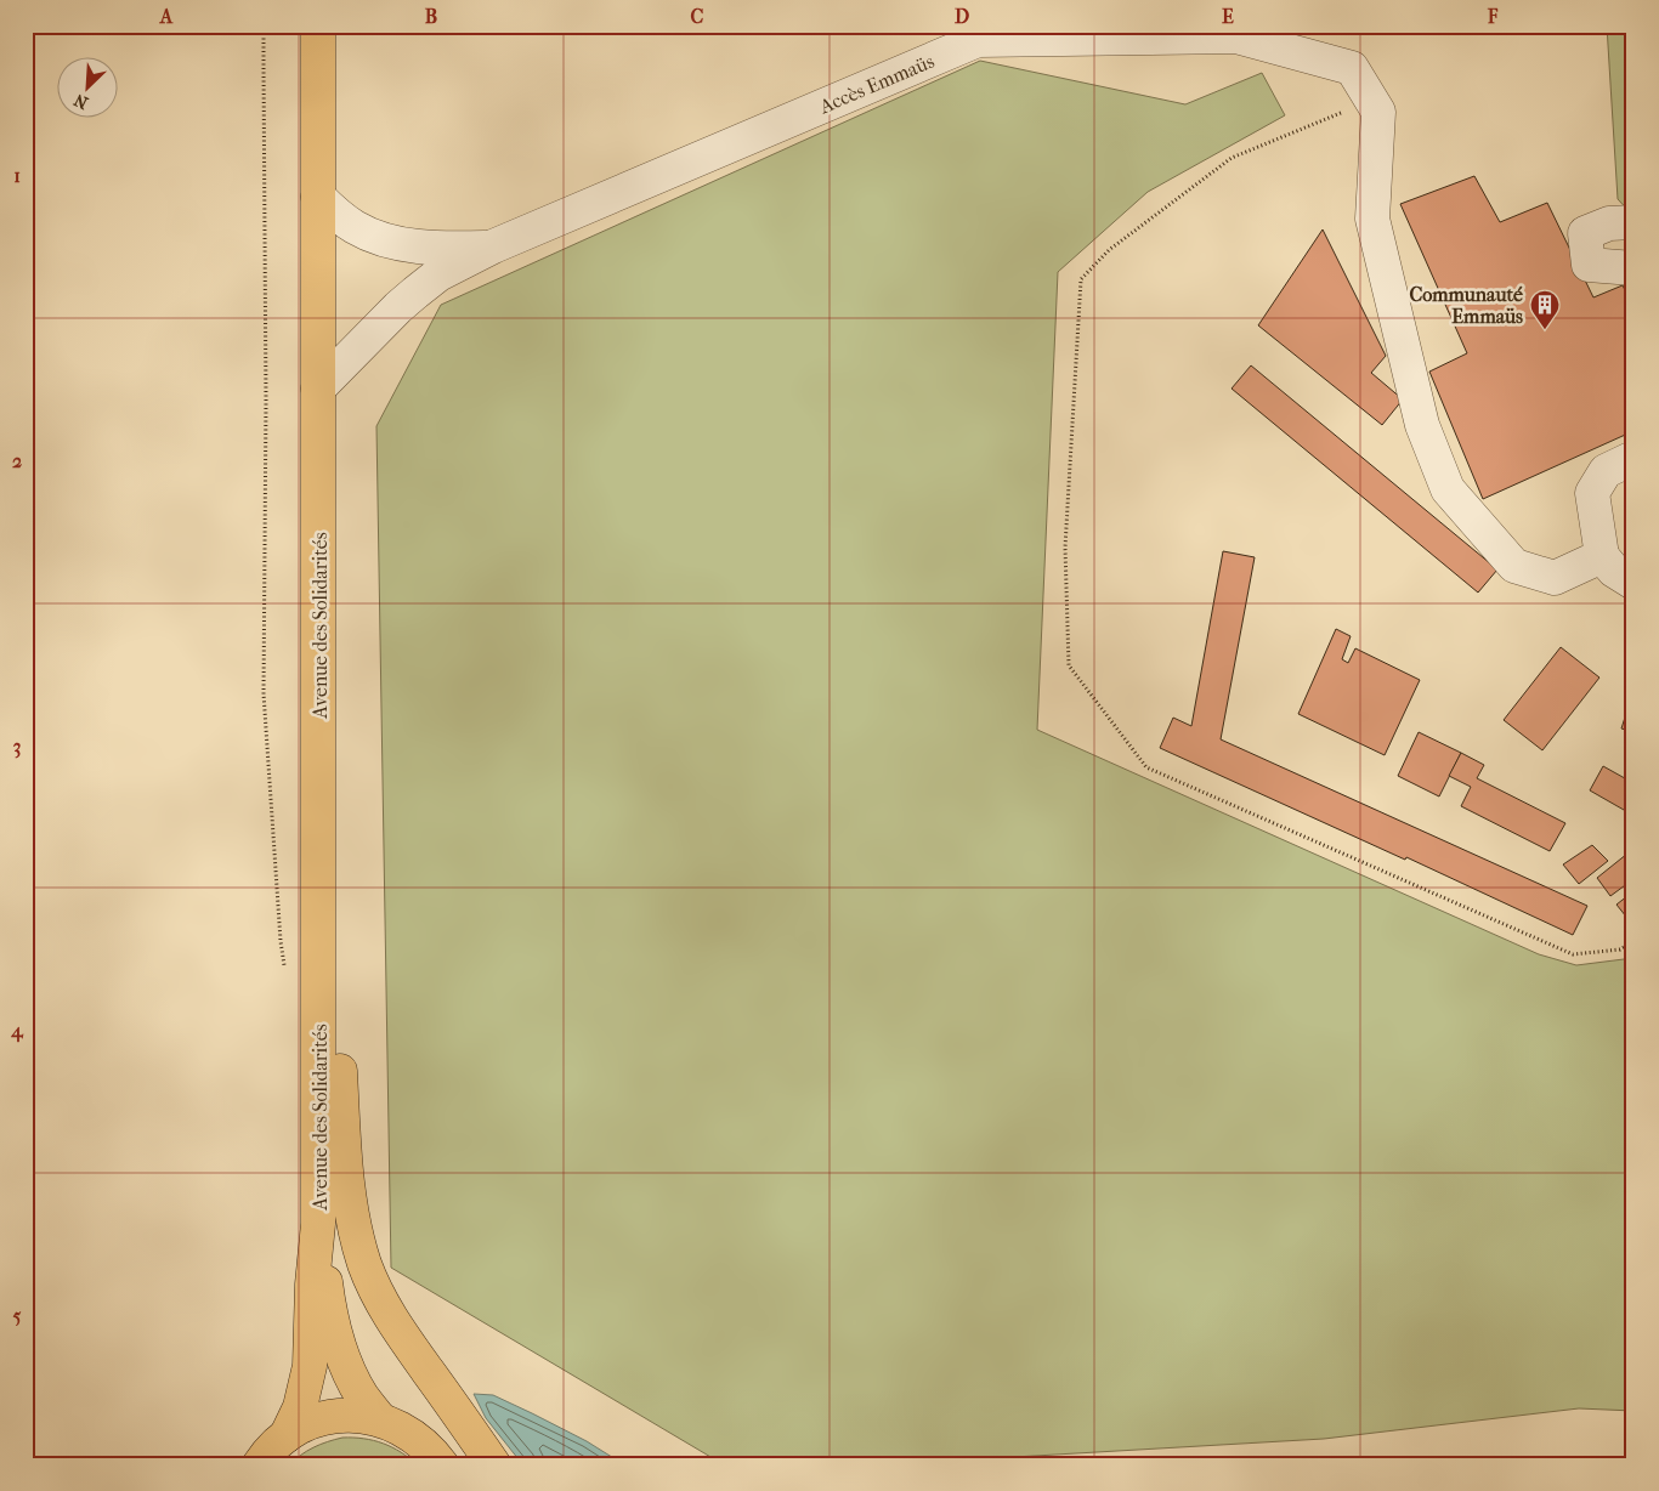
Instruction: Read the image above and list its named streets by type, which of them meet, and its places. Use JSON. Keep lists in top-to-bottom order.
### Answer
{
  "streets": {
    "main road": ["Avenue des Solidarités"],
    "lane": ["Accès Emmaüs"]
  },
  "crossings": [
    ["Accès Emmaüs", "Avenue des Solidarités"]
  ],
  "places": {
    "building": ["Communauté Emmaüs"]
  },
  "north": "bottom left",
  "grid": {
    "columns": [
      "A",
      "B",
      "C",
      "D",
      "E",
      "F"
    ],
    "rows": [
      "1",
      "2",
      "3",
      "4",
      "5"
    ]
  }
}
